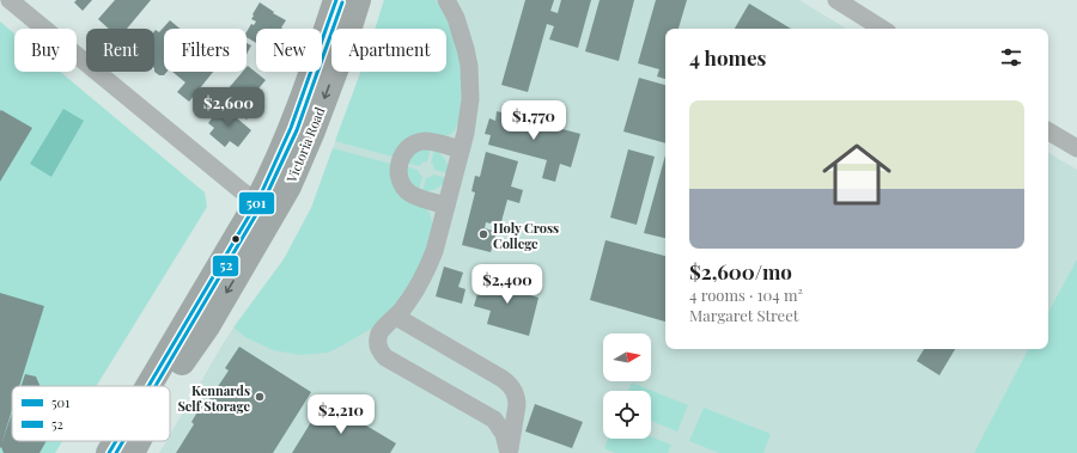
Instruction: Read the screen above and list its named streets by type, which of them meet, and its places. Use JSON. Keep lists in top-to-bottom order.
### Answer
{
  "streets": {
    "highway": ["Victoria Road"]
  },
  "places": ["Holy Cross College", "Kennards Self Storage"],
  "lines": ["transit line 501", "transit line 52"],
  "legend": ["501", "52"],
  "north": "right",
  "page": {
    "chip": [
      "Buy",
      "Rent",
      "Filters",
      "New",
      "Apartment"
    ],
    "heading": "4 homes",
    "list": [
      {
        "name": "$2,600/mo",
        "note": "4 rooms · 104 m² · Margaret Street"
      }
    ],
    "price": [
      "$2,600",
      "$1,770",
      "$2,400",
      "$2,210"
    ]
  }
}
